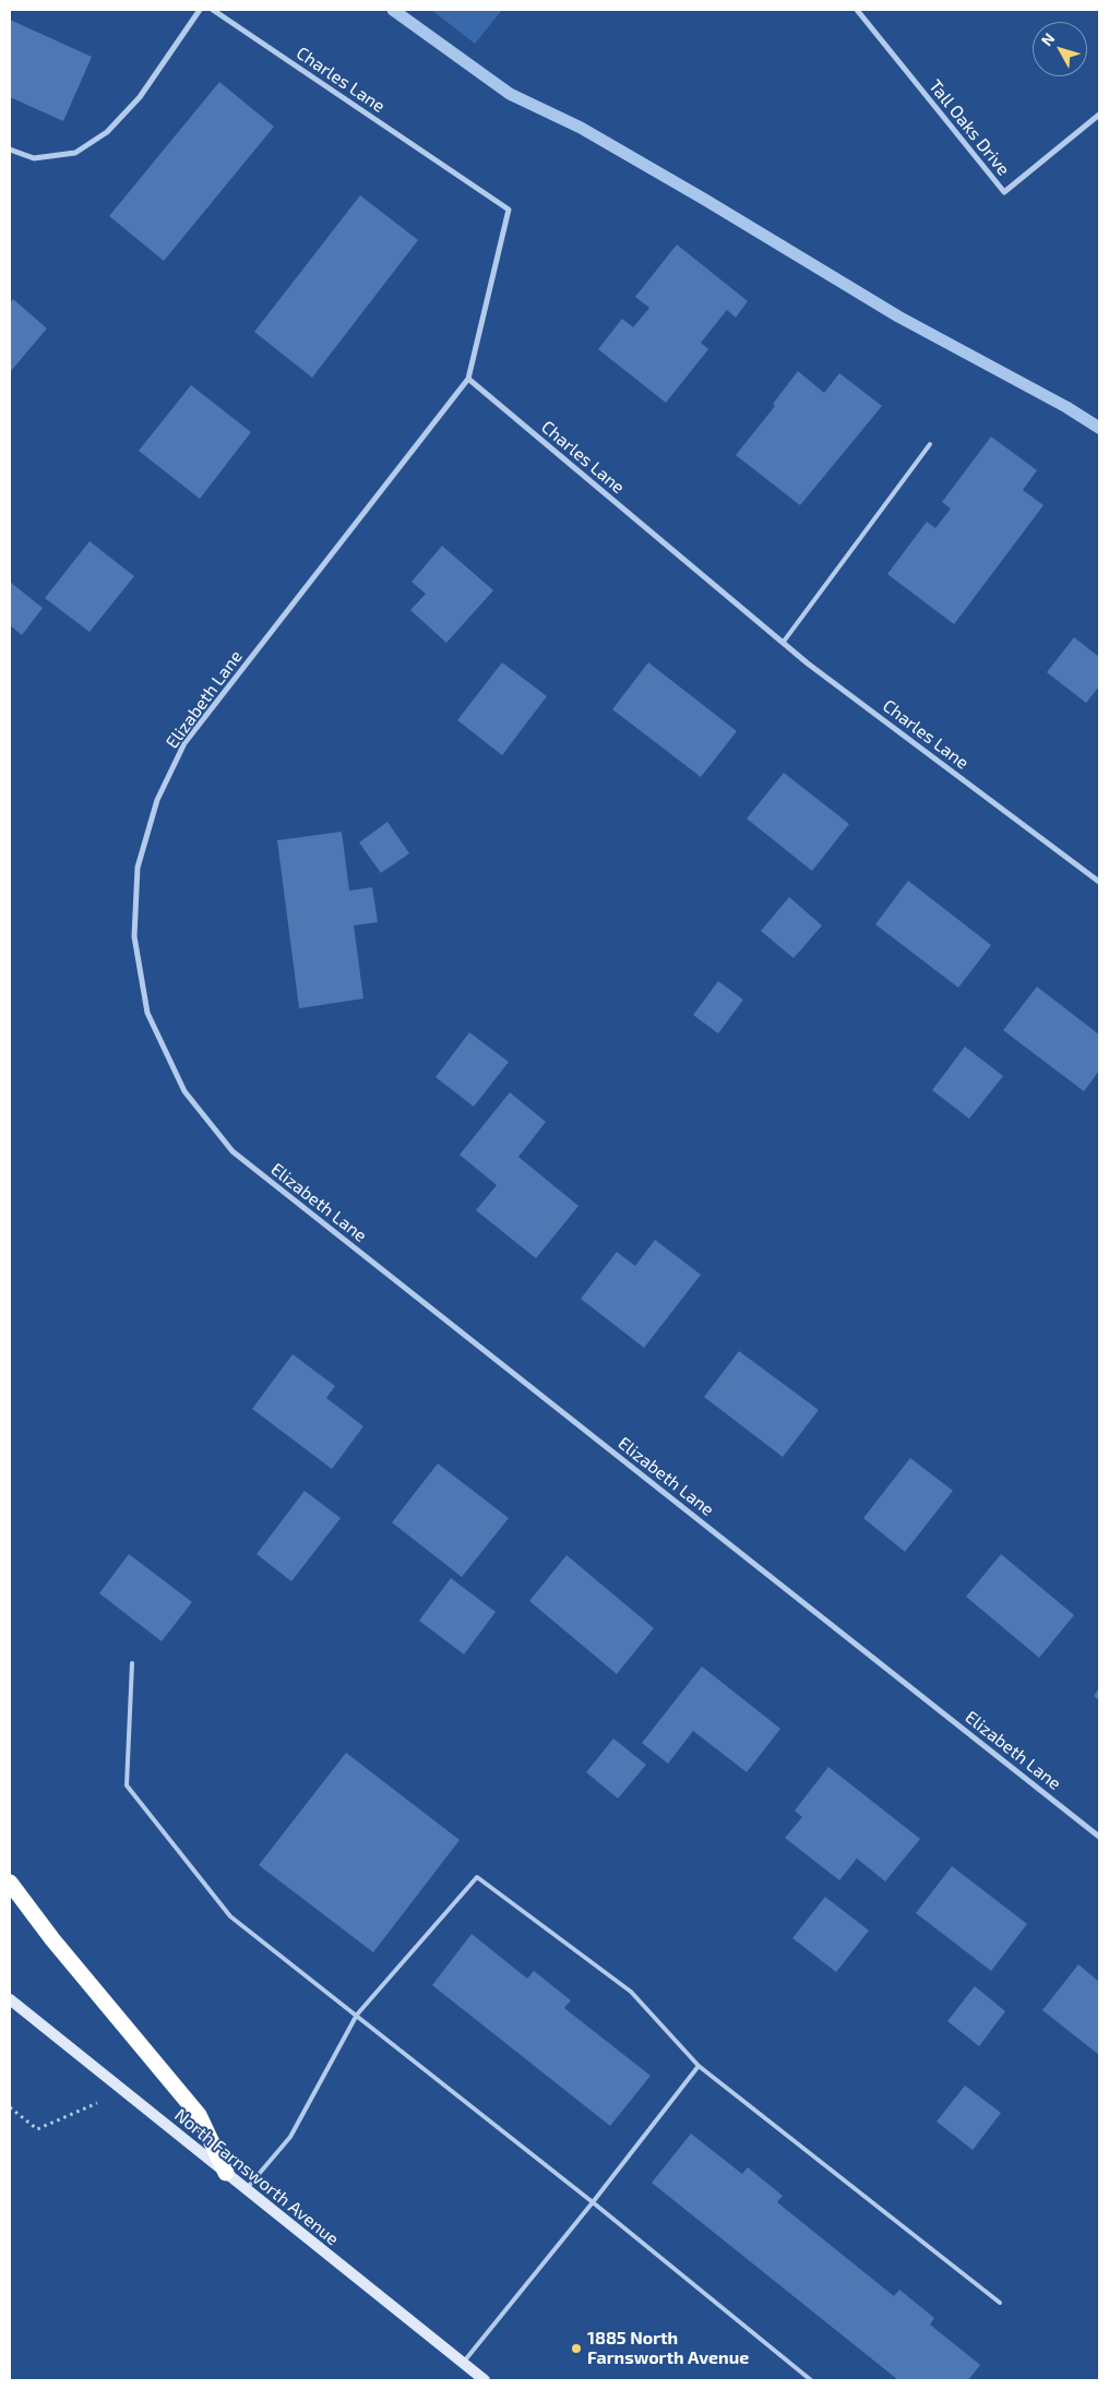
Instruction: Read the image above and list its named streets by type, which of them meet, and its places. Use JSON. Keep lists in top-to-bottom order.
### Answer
{
  "streets": {
    "main road": ["North Farnsworth Avenue"],
    "street": ["Charles Lane", "Tall Oaks Drive", "Elizabeth Lane"]
  },
  "crossings": [
    ["Charles Lane", "Elizabeth Lane"]
  ],
  "places": ["1885 North Farnsworth Avenue"],
  "north": "top left"
}
